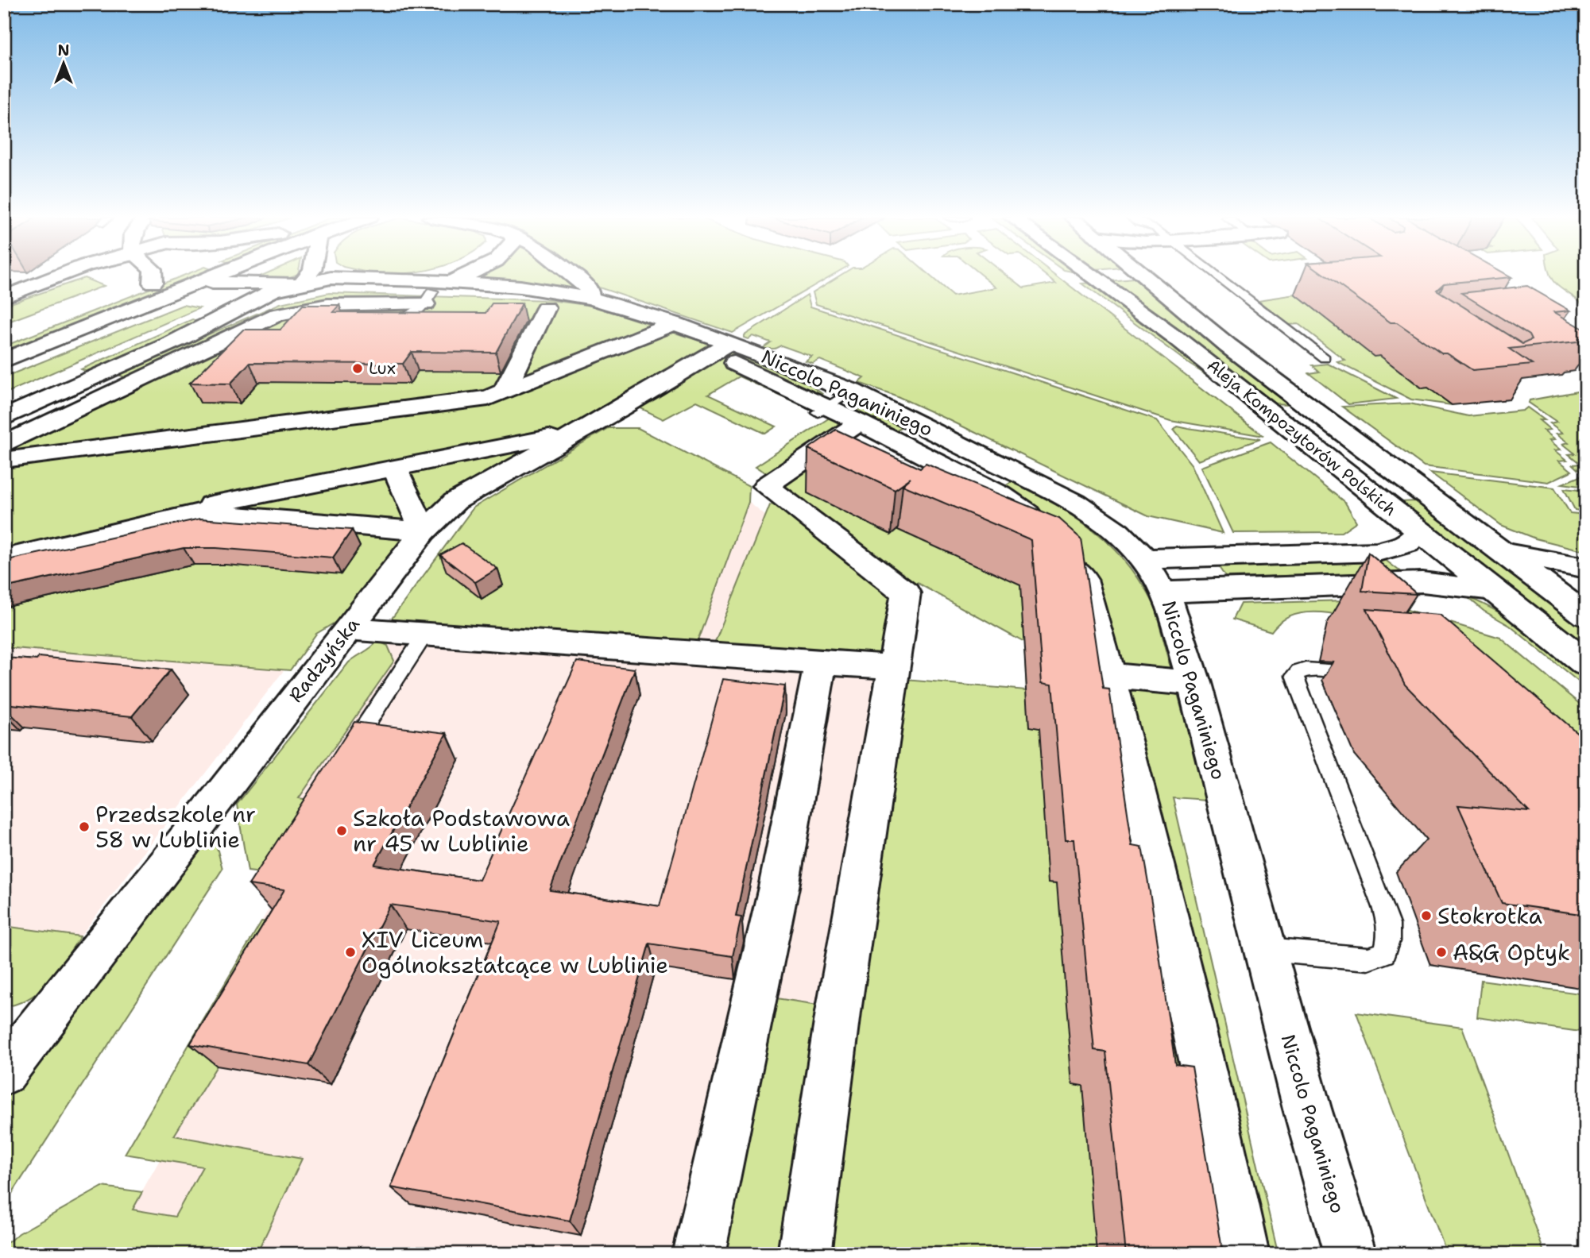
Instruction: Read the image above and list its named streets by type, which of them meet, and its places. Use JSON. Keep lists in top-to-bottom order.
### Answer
{
  "streets": {
    "street": ["Niccolo Paganiniego", "Aleja Kompozytorów Polskich", "Radzyńska"]
  },
  "crossings": [
    ["Niccolo Paganiniego", "Radzyńska"]
  ],
  "places": [
    "Lux",
    "Przedszkole nr 58 w Lublinie",
    "Szkoła Podstawowa nr 45 w Lublinie",
    "Stokrotka",
    "XIV Liceum Ogólnokształcące w Lublinie",
    "A&G Optyk"
  ],
  "north": "top"
}
